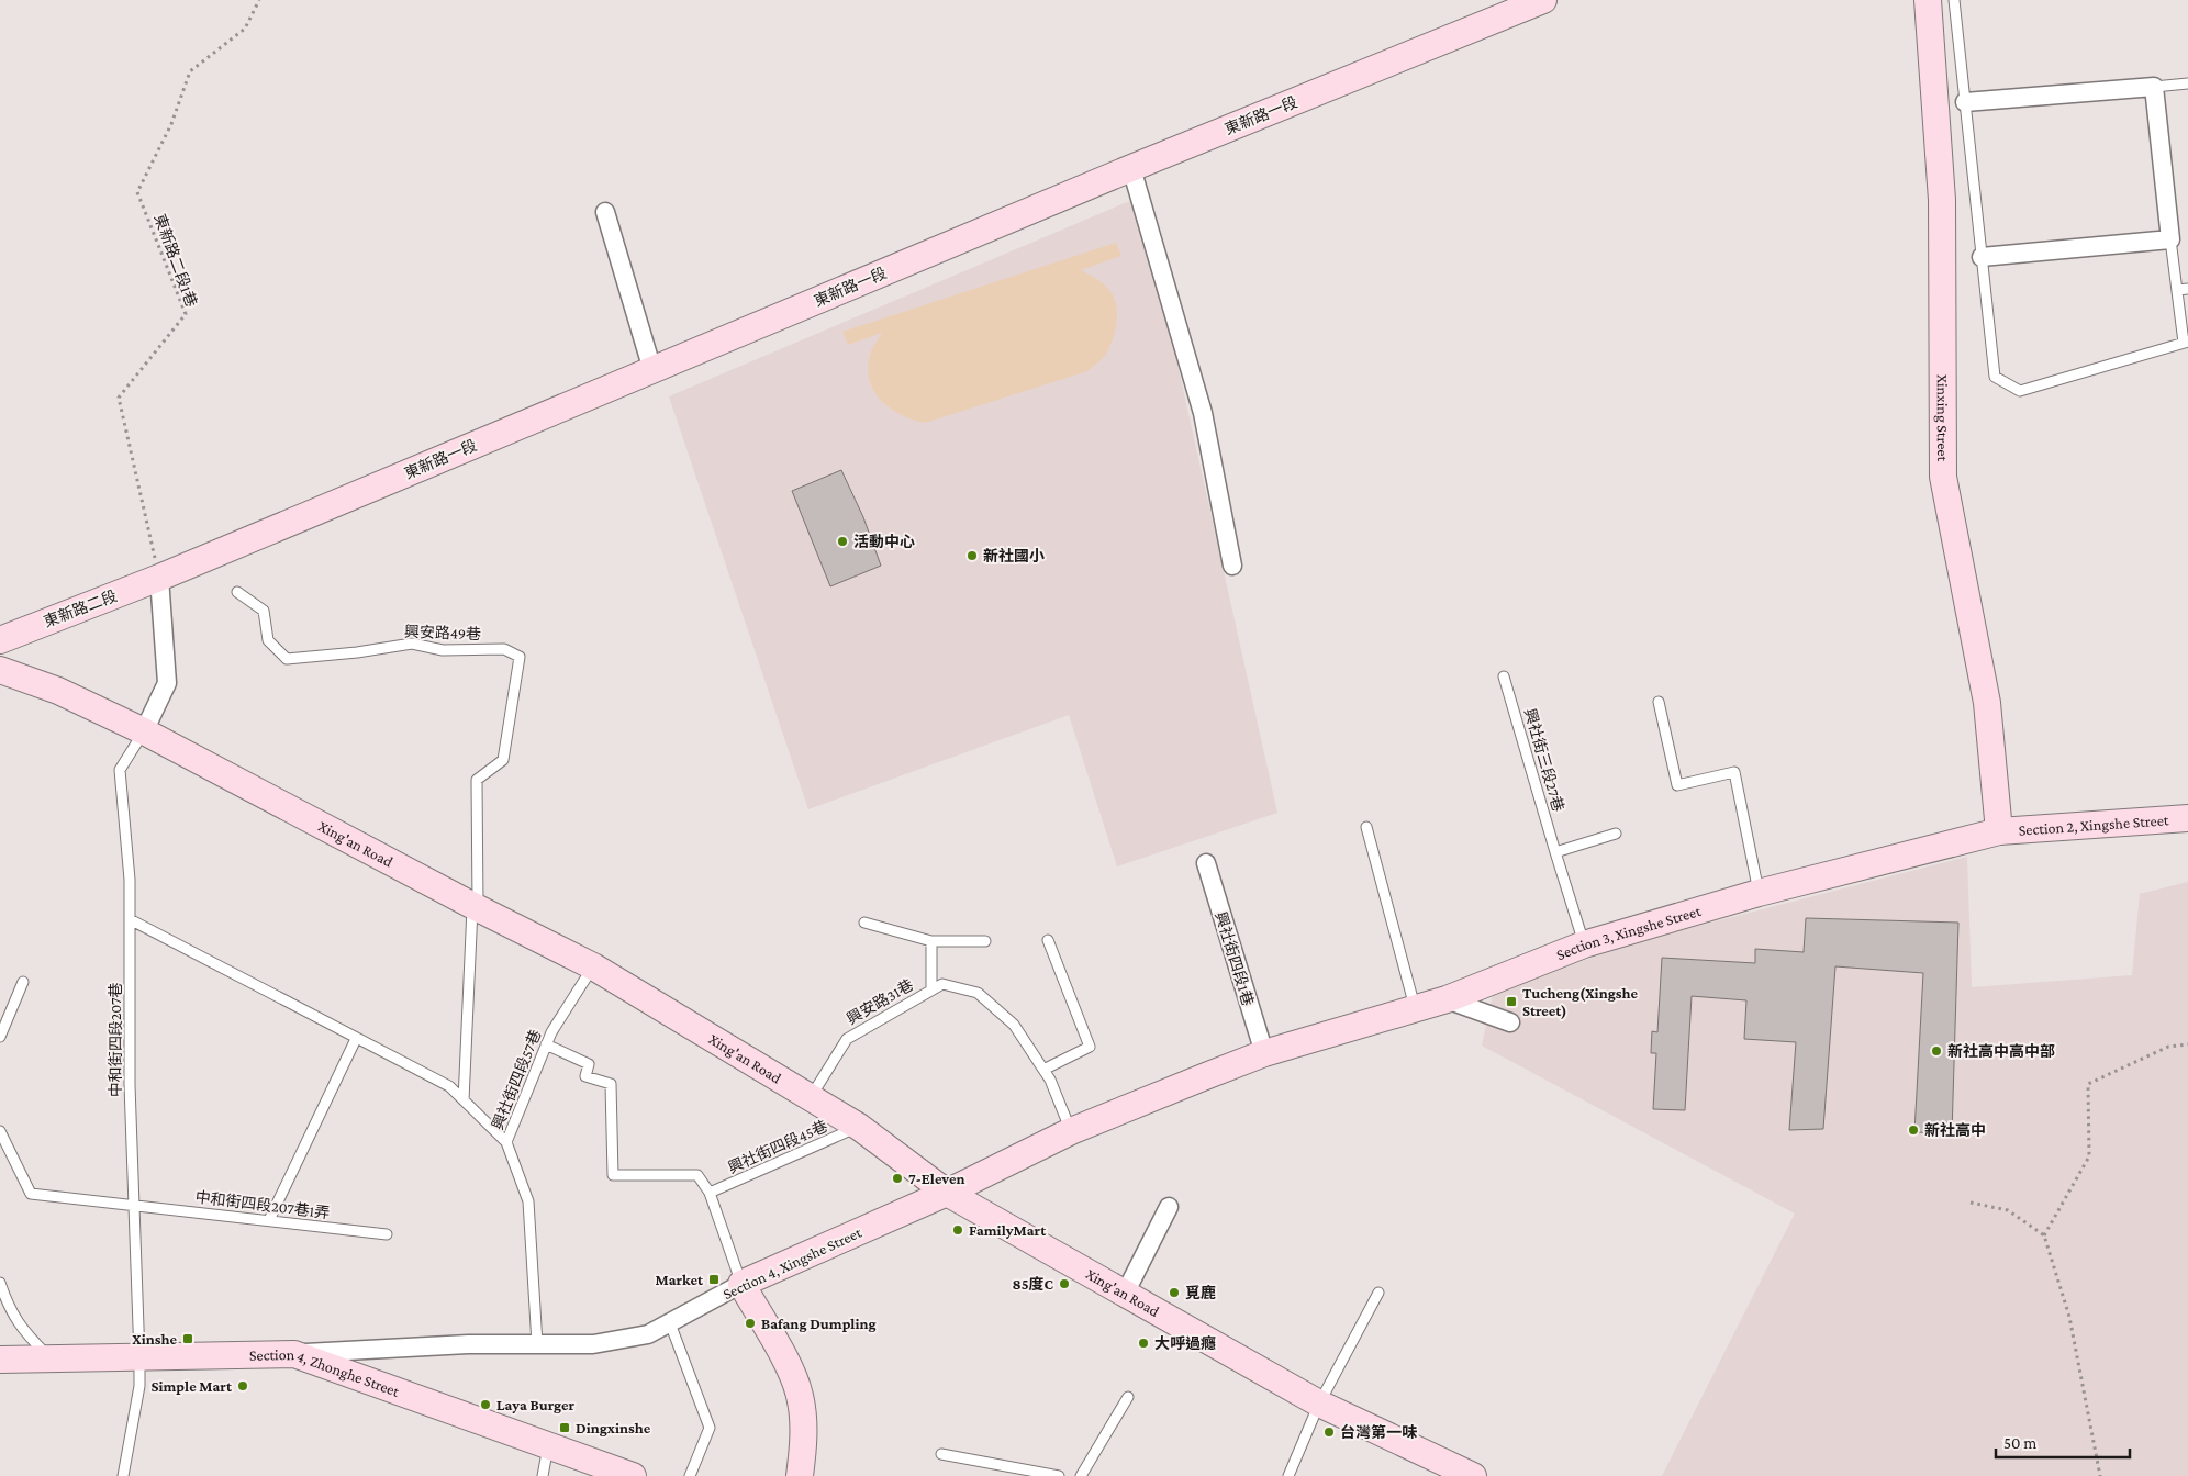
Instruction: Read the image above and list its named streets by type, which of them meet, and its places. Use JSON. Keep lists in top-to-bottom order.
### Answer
{
  "streets": {
    "street": [
      "東新路一段",
      "Xinxing Street",
      "東新路二段",
      "Section 2, Xingshe Street",
      "Xing'an Road",
      "Section 3, Xingshe Street",
      "興社街四段1巷",
      "Section 4, Xingshe Street",
      "Section 4, Zhonghe Street"
    ],
    "lane": [
      "興安路49巷",
      "興社街三段27巷",
      "興安路31巷",
      "中和街四段207巷",
      "興社街四段57巷",
      "興社街四段45巷",
      "中和街四段207巷1弄"
    ],
    "path": ["東新路二段1巷"]
  },
  "crossings": [
    ["東新路一段", "東新路二段1巷"],
    ["東新路一段", "東新路二段"],
    ["東新路二段1巷", "東新路二段"],
    ["Xinxing Street", "Section 2, Xingshe Street"],
    ["Xinxing Street", "Section 3, Xingshe Street"],
    ["興安路49巷", "Xing'an Road"],
    ["興社街三段27巷", "Section 3, Xingshe Street"],
    ["Section 2, Xingshe Street", "Section 3, Xingshe Street"],
    ["Xing'an Road", "興安路31巷"],
    ["Xing'an Road", "中和街四段207巷"],
    ["Xing'an Road", "興社街四段57巷"],
    ["Xing'an Road", "興社街四段45巷"],
    ["Xing'an Road", "Section 4, Xingshe Street"],
    ["Section 3, Xingshe Street", "興社街四段1巷"],
    ["Section 3, Xingshe Street", "Section 4, Xingshe Street"],
    ["興社街四段1巷", "Section 4, Xingshe Street"],
    ["興安路31巷", "Section 4, Xingshe Street"],
    ["中和街四段207巷", "中和街四段207巷1弄"],
    ["中和街四段207巷", "Section 4, Zhonghe Street"],
    ["興社街四段57巷", "Section 4, Xingshe Street"],
    ["Section 4, Xingshe Street", "Section 4, Zhonghe Street"]
  ],
  "places": {
    "other": [
      "活動中心",
      "新社國小",
      "新社高中高中部",
      "新社高中",
      "7-Eleven",
      "FamilyMart",
      "85度C",
      "覓鹿",
      "Bafang Dumpling",
      "大呼過癮",
      "Simple Mart",
      "Laya Burger",
      "台灣第一味"
    ],
    "transit": [
      "Tucheng(Xingshe Street)",
      "Market",
      "Xinshe",
      "Dingxinshe"
    ]
  },
  "scale_bar": "50 m"
}
